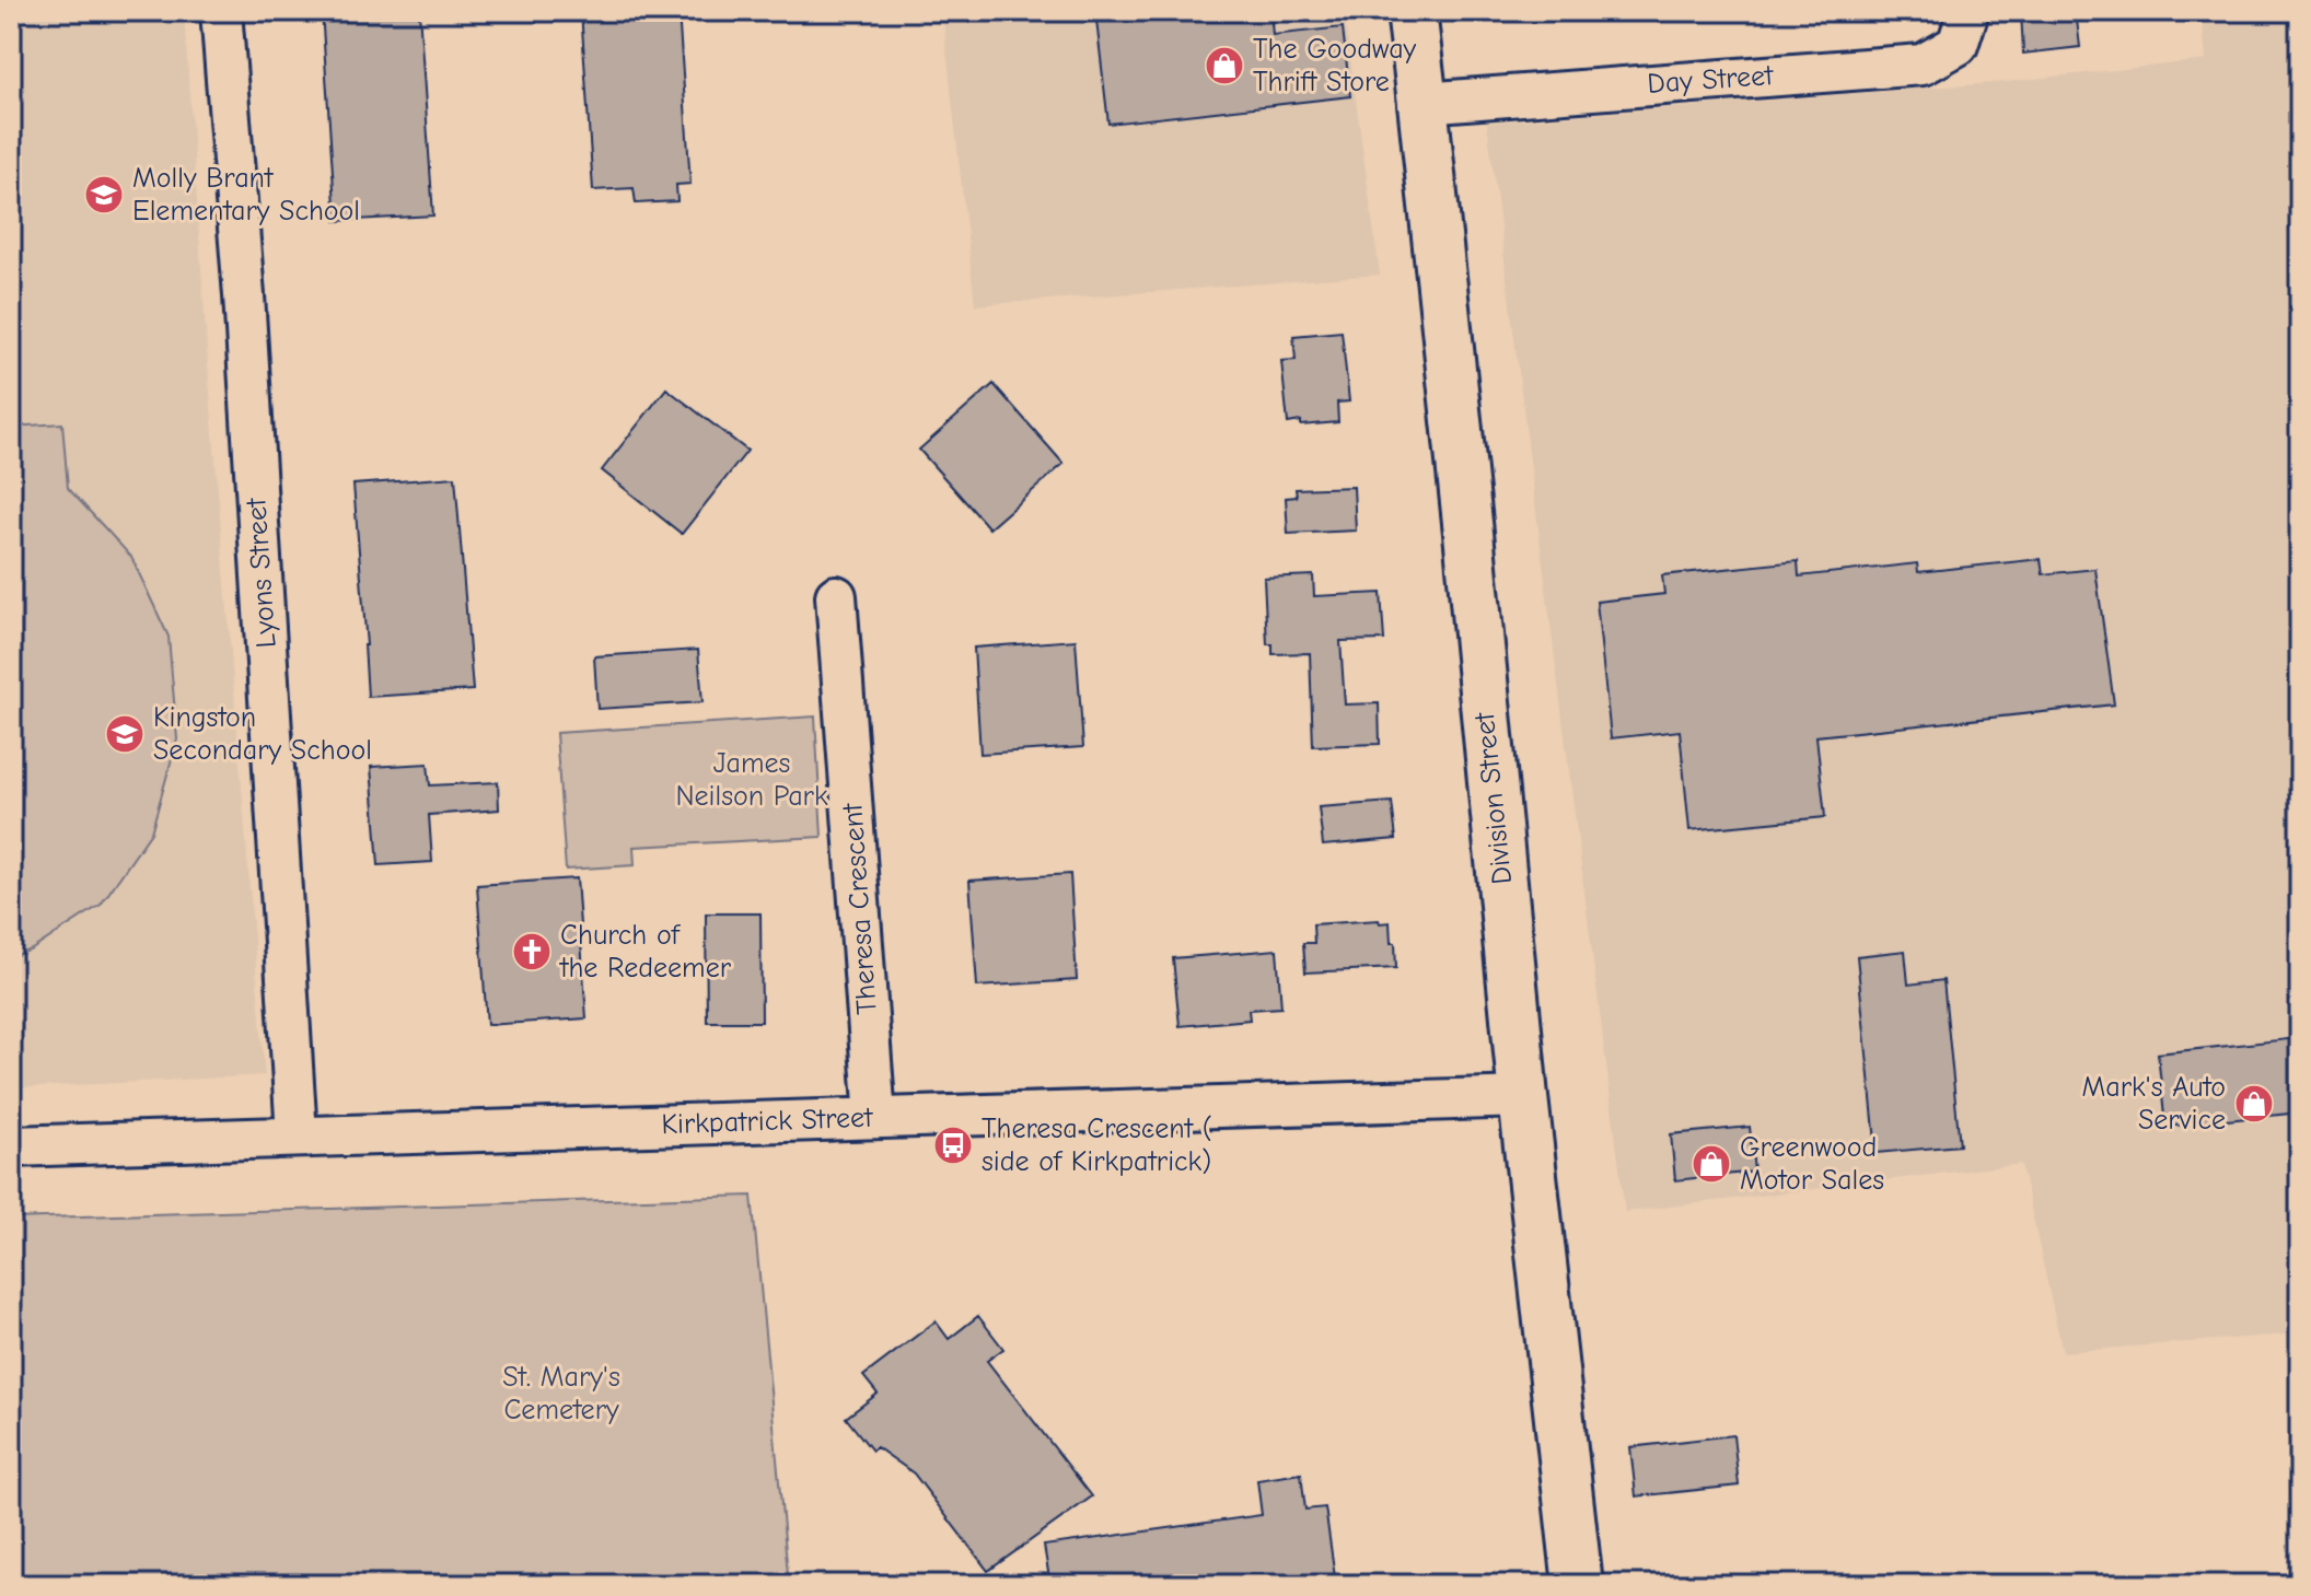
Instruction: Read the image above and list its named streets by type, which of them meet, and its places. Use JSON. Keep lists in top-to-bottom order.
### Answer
{
  "streets": {
    "main road": ["Division Street"],
    "street": [
      "Day Street",
      "Lyons Street",
      "Theresa Crescent",
      "Kirkpatrick Street"
    ]
  },
  "crossings": [
    ["Day Street", "Division Street"],
    ["Lyons Street", "Kirkpatrick Street"],
    ["Division Street", "Kirkpatrick Street"],
    ["Theresa Crescent", "Kirkpatrick Street"]
  ],
  "parks": ["James Neilson Park", "St. Mary's Cemetery"],
  "places": {
    "shop": ["The Goodway Thrift Store", "Mark's Auto Service", "Greenwood Motor Sales"],
    "school or university": ["Molly Brant Elementary School", "Kingston Secondary School"],
    "church": ["Church of the Redeemer"],
    "bus stop": ["Theresa Crescent ( side of Kirkpatrick)"]
  }
}
